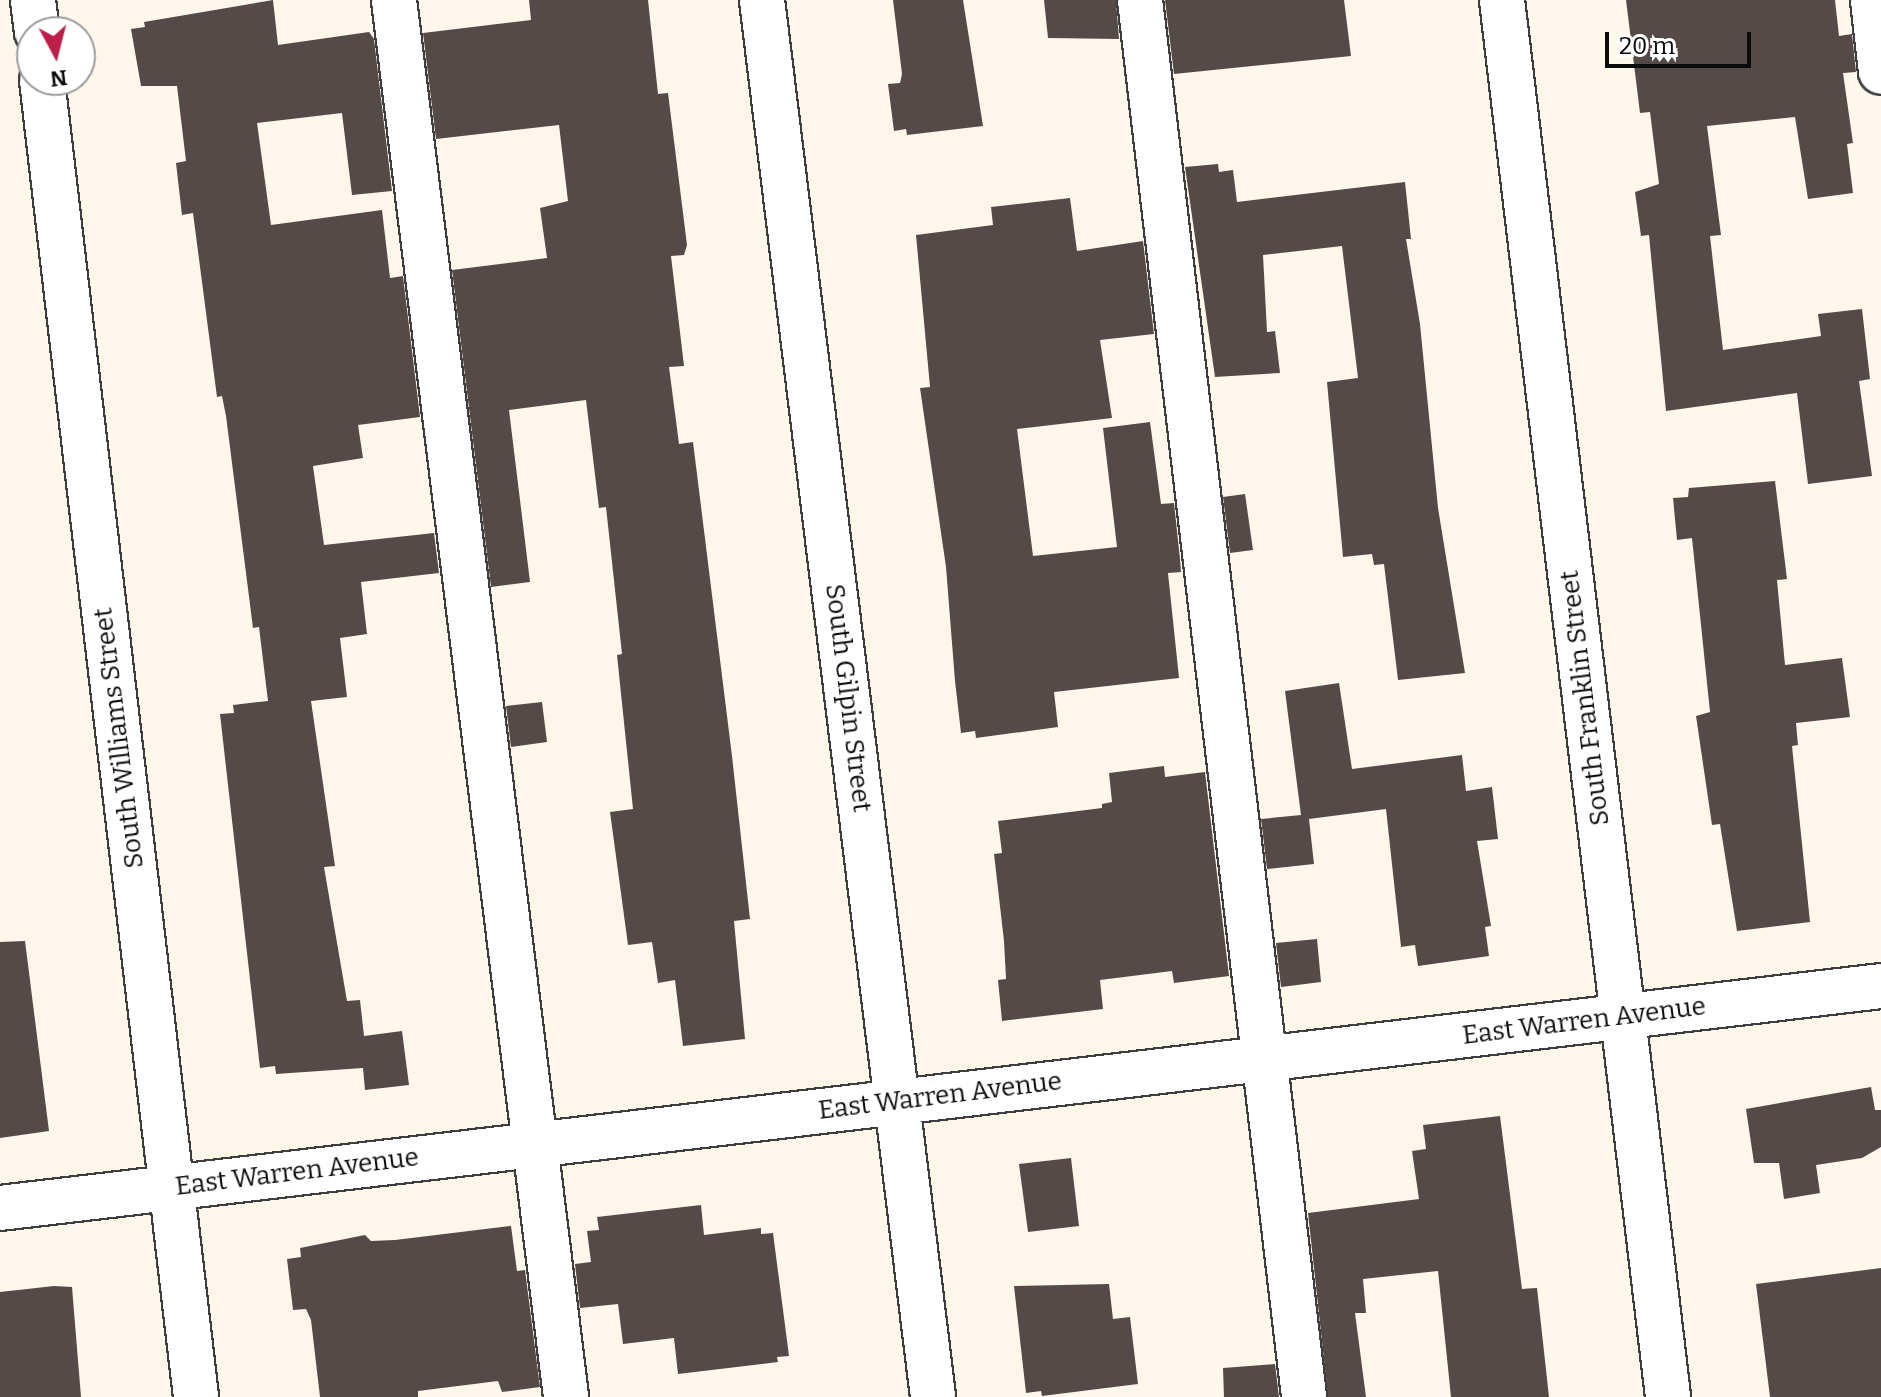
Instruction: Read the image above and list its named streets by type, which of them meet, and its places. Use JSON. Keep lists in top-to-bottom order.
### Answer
{
  "streets": {
    "street": [
      "South Gilpin Street",
      "South Franklin Street",
      "South Williams Street",
      "East Warren Avenue"
    ]
  },
  "crossings": [
    ["South Gilpin Street", "East Warren Avenue"],
    ["South Franklin Street", "East Warren Avenue"],
    ["South Williams Street", "East Warren Avenue"]
  ],
  "scale_bar": "20 m",
  "north": "bottom"
}
